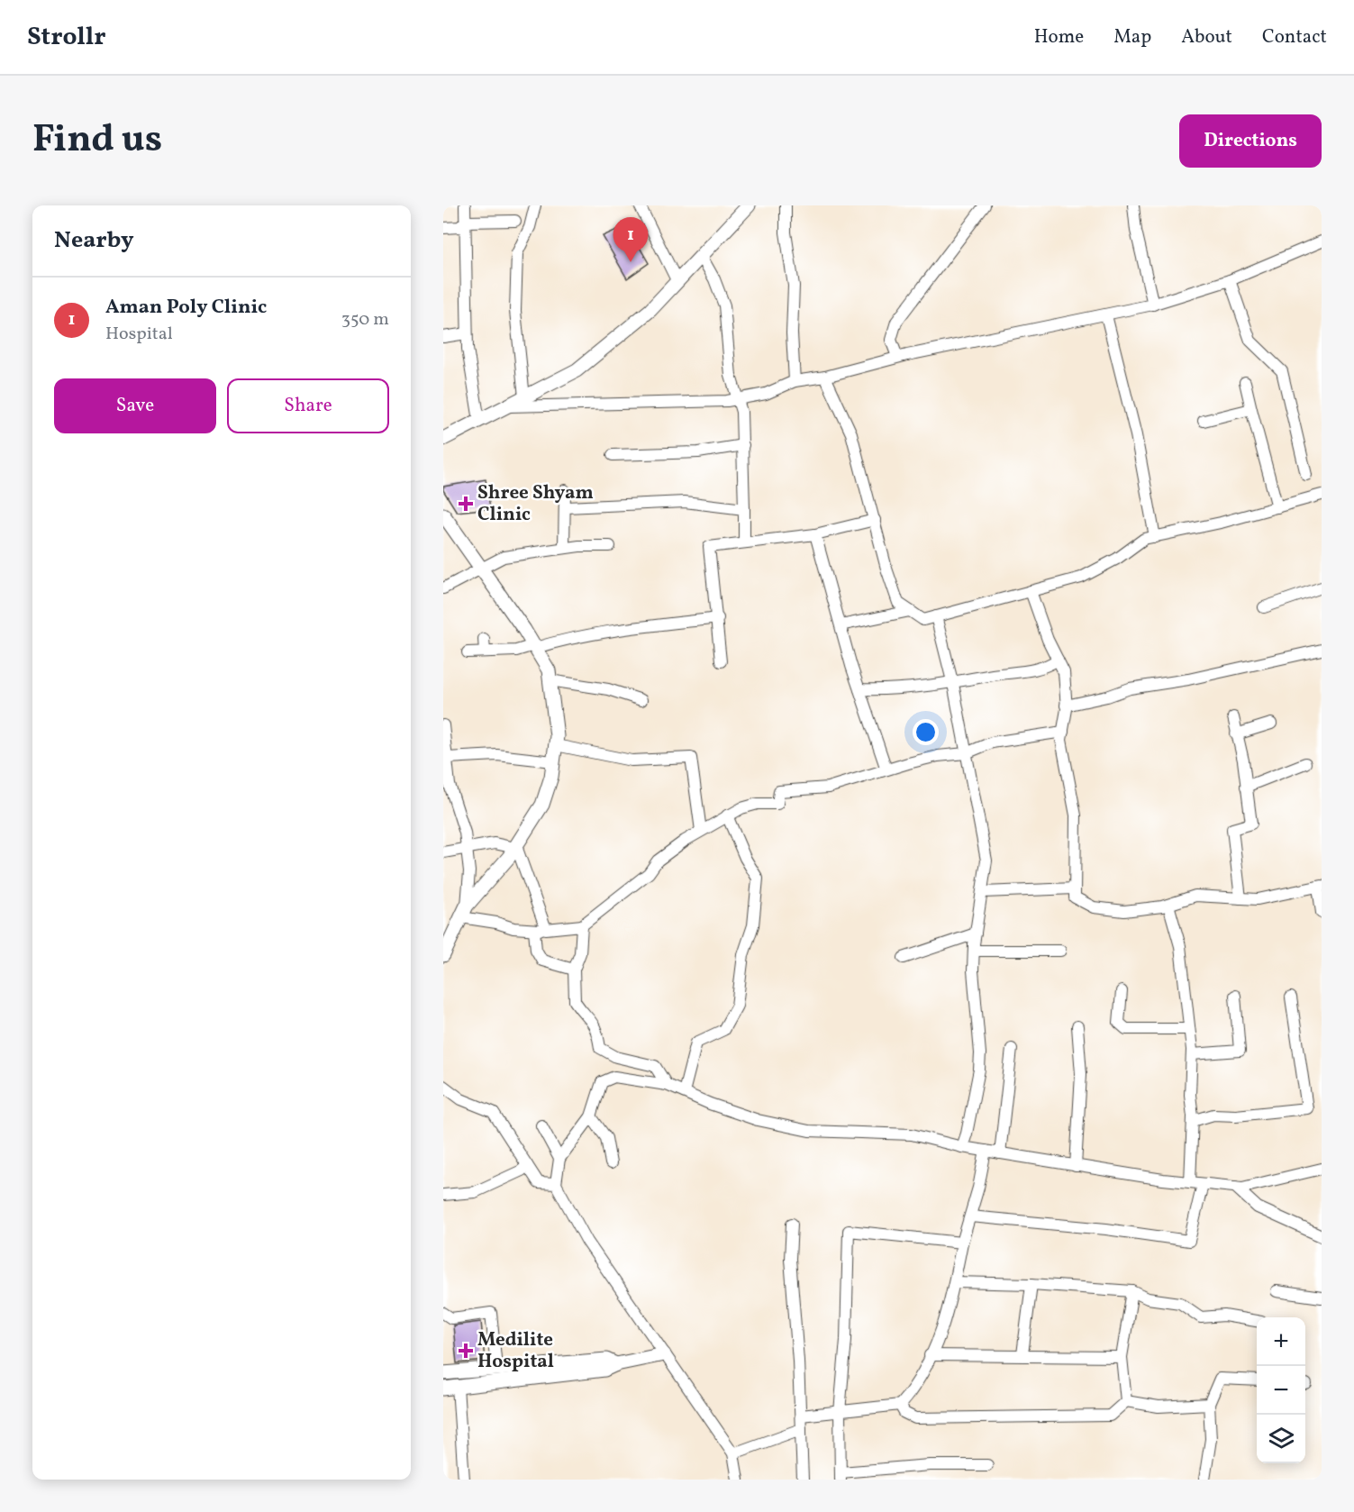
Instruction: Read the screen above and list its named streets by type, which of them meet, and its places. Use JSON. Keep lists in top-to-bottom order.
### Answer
{
  "places": {
    "health": ["Shree Shyam Clinic", "Medilite Hospital"]
  },
  "page": {
    "header": "Strollr",
    "nav": [
      "Home",
      "Map",
      "About",
      "Contact"
    ],
    "title": "Find us",
    "buttons": [
      "Directions",
      ["Save", "Share"]
    ],
    "heading": "Nearby",
    "pins": "1",
    "list": [
      {
        "mark": "1",
        "name": "Aman Poly Clinic",
        "note": "Hospital",
        "value": "350 m"
      }
    ],
    "map_buttons": ["+", "−"]
  }
}
